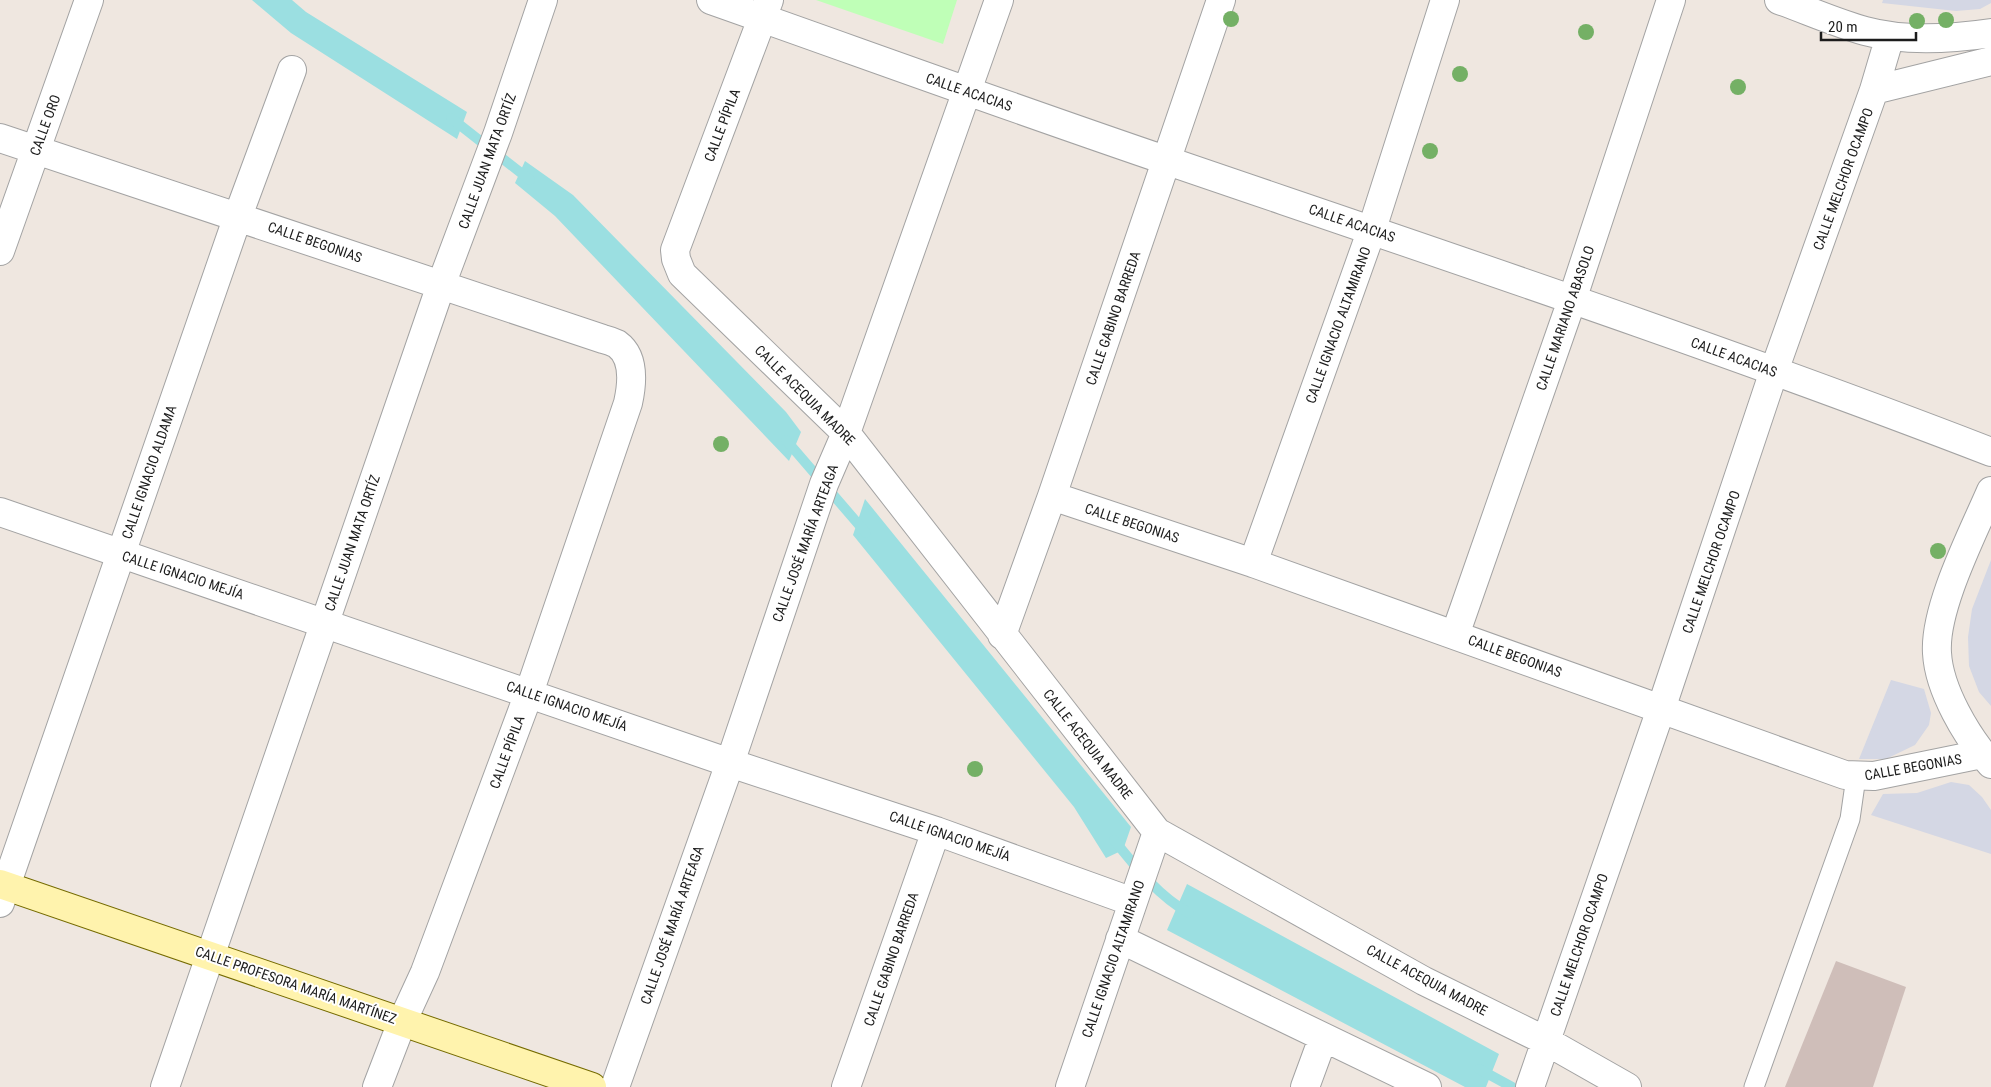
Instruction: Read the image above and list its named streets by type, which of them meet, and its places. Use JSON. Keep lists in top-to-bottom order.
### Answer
{
  "streets": {
    "street": [
      "CALLE ACACIAS",
      "CALLE ORO",
      "CALLE PÍPILA",
      "CALLE JUAN MATA ORTÍZ",
      "CALLE MELCHOR OCAMPO",
      "CALLE BEGONIAS",
      "CALLE GABINO BARREDA",
      "CALLE MARIANO ABASOLO",
      "CALLE IGNACIO ALTAMIRANO",
      "CALLE ACEQUIA MADRE",
      "CALLE IGNACIO ALDAMA",
      "CALLE JOSÉ MARÍA ARTEAGA",
      "CALLE IGNACIO MEJÍA",
      "CALLE PROFESORA MARÍA MARTÍNEZ"
    ]
  },
  "crossings": [
    ["CALLE ACACIAS", "CALLE PÍPILA"],
    ["CALLE ACACIAS", "CALLE MELCHOR OCAMPO"],
    ["CALLE ACACIAS", "CALLE GABINO BARREDA"],
    ["CALLE ACACIAS", "CALLE MARIANO ABASOLO"],
    ["CALLE ACACIAS", "CALLE IGNACIO ALTAMIRANO"],
    ["CALLE ACACIAS", "CALLE JOSÉ MARÍA ARTEAGA"],
    ["CALLE ORO", "CALLE BEGONIAS"],
    ["CALLE PÍPILA", "CALLE BEGONIAS"],
    ["CALLE PÍPILA", "CALLE ACEQUIA MADRE"],
    ["CALLE PÍPILA", "CALLE IGNACIO MEJÍA"],
    ["CALLE PÍPILA", "CALLE PROFESORA MARÍA MARTÍNEZ"],
    ["CALLE JUAN MATA ORTÍZ", "CALLE BEGONIAS"],
    ["CALLE JUAN MATA ORTÍZ", "CALLE IGNACIO MEJÍA"],
    ["CALLE JUAN MATA ORTÍZ", "CALLE PROFESORA MARÍA MARTÍNEZ"],
    ["CALLE MELCHOR OCAMPO", "CALLE BEGONIAS"],
    ["CALLE MELCHOR OCAMPO", "CALLE ACEQUIA MADRE"],
    ["CALLE BEGONIAS", "CALLE GABINO BARREDA"],
    ["CALLE BEGONIAS", "CALLE MARIANO ABASOLO"],
    ["CALLE BEGONIAS", "CALLE IGNACIO ALTAMIRANO"],
    ["CALLE BEGONIAS", "CALLE IGNACIO ALDAMA"],
    ["CALLE GABINO BARREDA", "CALLE ACEQUIA MADRE"],
    ["CALLE GABINO BARREDA", "CALLE IGNACIO MEJÍA"],
    ["CALLE IGNACIO ALTAMIRANO", "CALLE ACEQUIA MADRE"],
    ["CALLE IGNACIO ALTAMIRANO", "CALLE IGNACIO MEJÍA"],
    ["CALLE ACEQUIA MADRE", "CALLE JOSÉ MARÍA ARTEAGA"],
    ["CALLE IGNACIO ALDAMA", "CALLE IGNACIO MEJÍA"],
    ["CALLE IGNACIO ALDAMA", "CALLE PROFESORA MARÍA MARTÍNEZ"],
    ["CALLE JOSÉ MARÍA ARTEAGA", "CALLE IGNACIO MEJÍA"]
  ],
  "scale_bar": "20 m"
}
